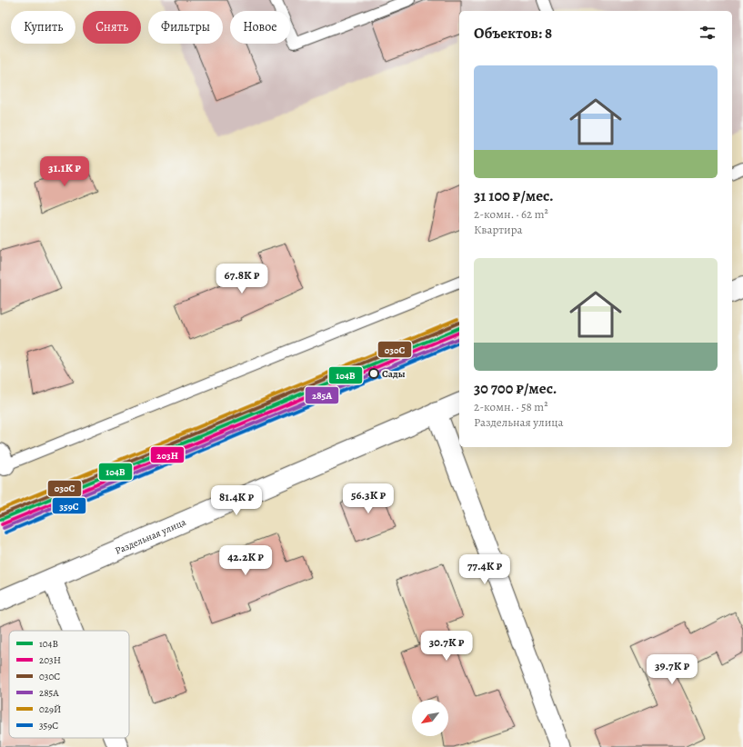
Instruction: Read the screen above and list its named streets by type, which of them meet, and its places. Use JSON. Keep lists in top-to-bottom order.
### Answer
{
  "streets": {
    "street": ["Раздельная улица"]
  },
  "places": ["Сады"],
  "lines": [
    "transit line 029Й",
    "transit line 030C",
    "transit line 104В",
    "transit line 203Н",
    "transit line 285А",
    "transit line 359С"
  ],
  "legend": [
    "104В",
    "203Н",
    "030C",
    "285А",
    "029Й",
    "359С"
  ],
  "north": "bottom left",
  "page": {
    "chip": [
      "Купить",
      "Снять",
      "Фильтры",
      "Новое"
    ],
    "heading": "Объектов: 8",
    "list": [
      {
        "name": "31 100 ₽/мес.",
        "note": "2-комн. · 62 m² · Квартира"
      },
      {
        "name": "30 700 ₽/мес.",
        "note": "2-комн. · 58 m² · Раздельная улица"
      }
    ],
    "price": [
      "31.1K ₽",
      "67.8K ₽",
      "56.3K ₽",
      "81.4K ₽",
      "42.2K ₽",
      "77.4K ₽",
      "30.7K ₽",
      "39.7K ₽"
    ]
  }
}
